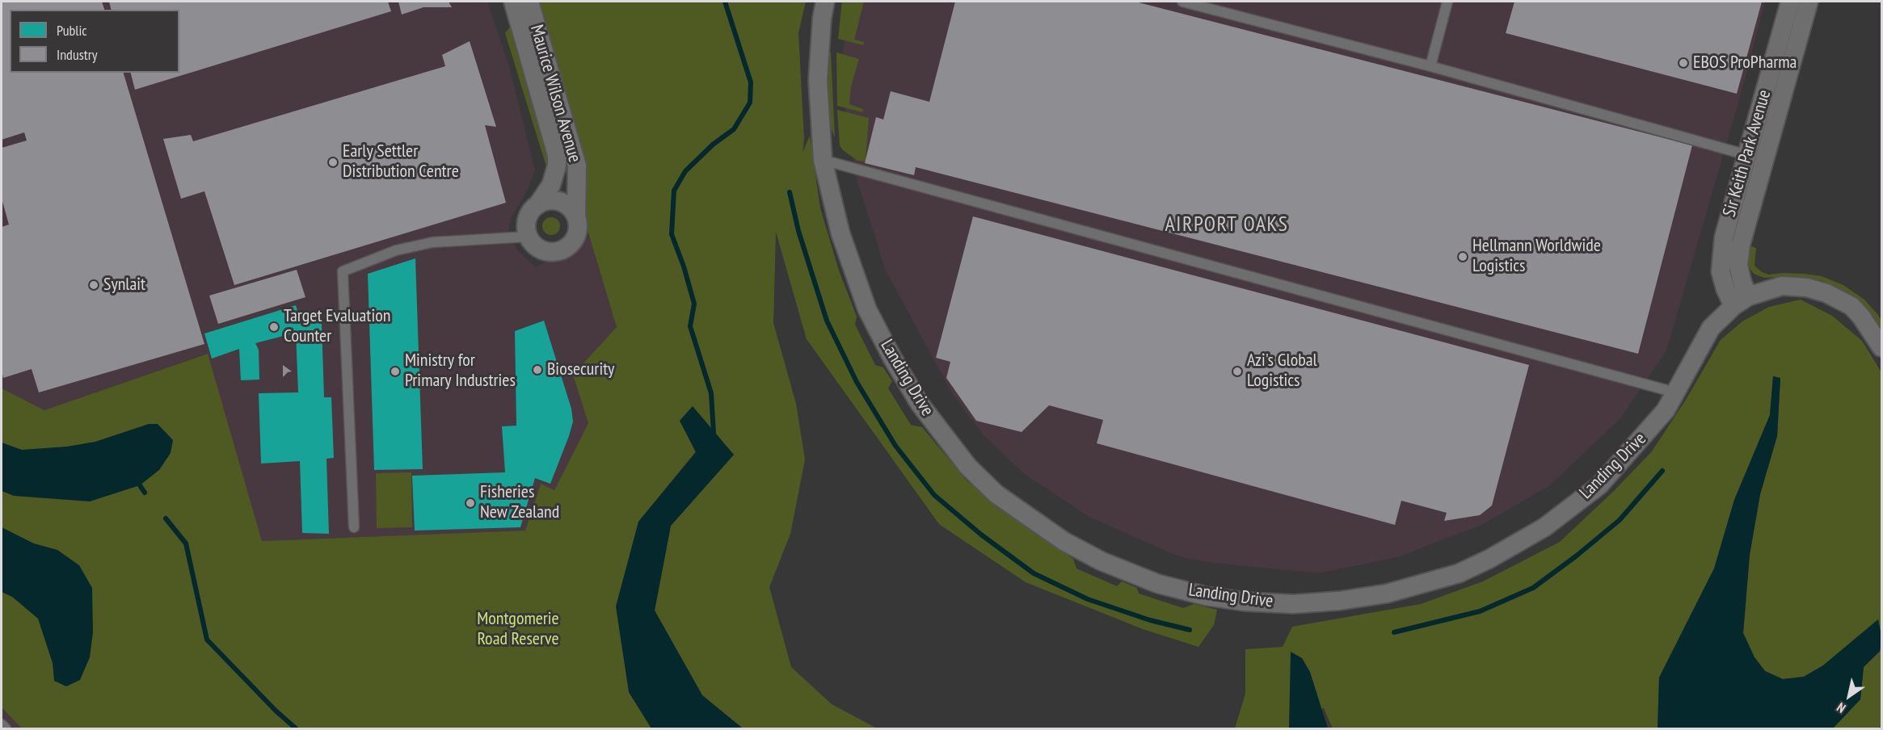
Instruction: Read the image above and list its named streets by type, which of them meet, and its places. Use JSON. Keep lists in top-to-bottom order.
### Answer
{
  "streets": {
    "street": ["Maurice Wilson Avenue", "Sir Keith Park Avenue", "Landing Drive"]
  },
  "crossings": [
    ["Sir Keith Park Avenue", "Landing Drive"]
  ],
  "districts": ["AIRPORT OAKS"],
  "parks": ["Montgomerie Road Reserve"],
  "places": [
    "EBOS ProPharma",
    "Early Settler Distribution Centre",
    "Hellmann Worldwide Logistics",
    "Synlait",
    "Target Evaluation Counter",
    "Biosecurity",
    "Ministry for Primary Industries",
    "Azi's Global Logistics",
    "Fisheries New Zealand"
  ],
  "legend": ["Public", "Industry"],
  "north": "bottom left"
}
